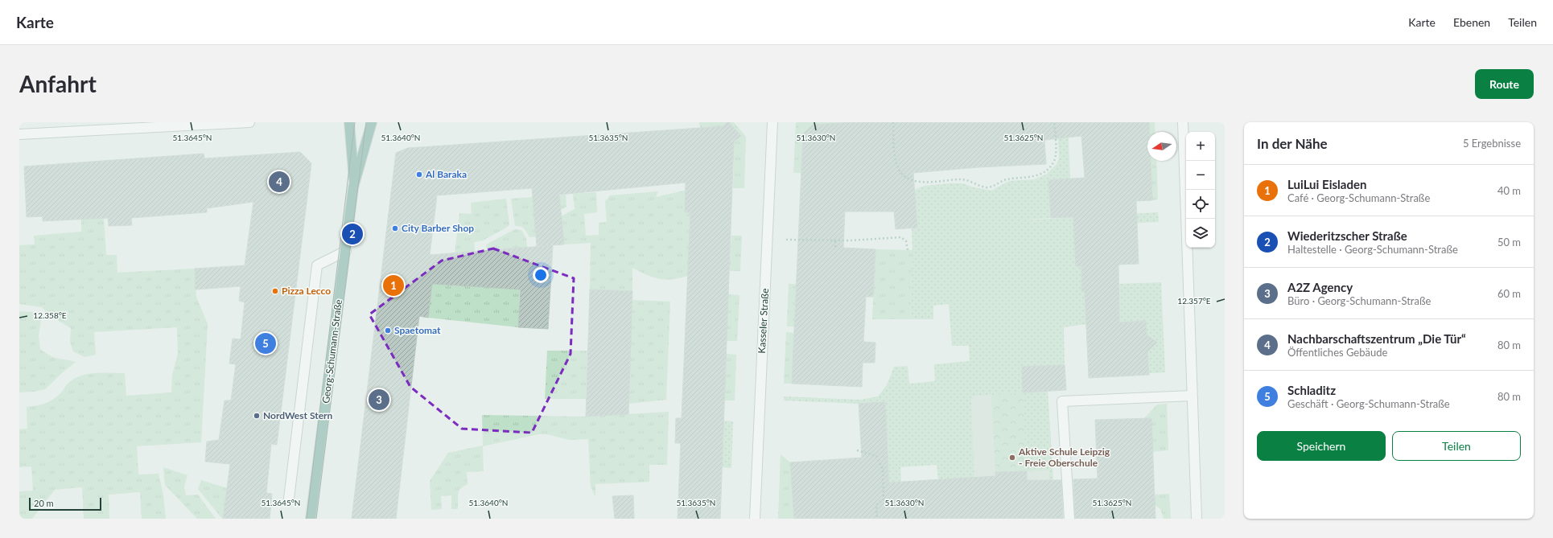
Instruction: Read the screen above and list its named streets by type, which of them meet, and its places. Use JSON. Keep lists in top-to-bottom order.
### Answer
{
  "streets": {
    "main road": ["Georg-Schumann-Straße"],
    "street": ["Kasseler Straße"]
  },
  "places": [
    "Al Baraka",
    "City Barber Shop",
    "Pizza Lecco",
    "Spaetomat",
    "NordWest Stern",
    "Aktive Schule Leipzig - Freie Oberschule"
  ],
  "scale_bar": "20 m",
  "north": "left",
  "page": {
    "header": "Karte",
    "nav": ["Karte", "Ebenen", "Teilen"],
    "buttons": [
      "Route",
      ["Speichern", "Teilen"]
    ],
    "title": "Anfahrt",
    "heading": ["In der Nähe", "5 Ergebnisse"],
    "map_buttons": ["+", "−"],
    "list": [
      {
        "mark": "1",
        "name": "LuiLui Eisladen",
        "note": "Café · Georg-Schumann-Straße",
        "value": "40 m"
      },
      {
        "mark": "2",
        "name": "Wiederitzscher Straße",
        "note": "Haltestelle · Georg-Schumann-Straße",
        "value": "50 m"
      },
      {
        "mark": "3",
        "name": "A2Z Agency",
        "note": "Büro · Georg-Schumann-Straße",
        "value": "60 m"
      },
      {
        "mark": "4",
        "name": "Nachbarschaftszentrum „Die Tür“",
        "note": "Öffentliches Gebäude",
        "value": "80 m"
      },
      {
        "mark": "5",
        "name": "Schladitz",
        "note": "Geschäft · Georg-Schumann-Straße",
        "value": "80 m"
      }
    ],
    "pins": [
      "4",
      "2",
      "1",
      "5",
      "3"
    ],
    "scale": "20 m"
  },
  "coordinates": [
    "51.3645°N",
    "51.3640°N",
    "51.3635°N",
    "51.3630°N",
    "51.3625°N",
    "12.357°E",
    "12.358°E"
  ]
}
